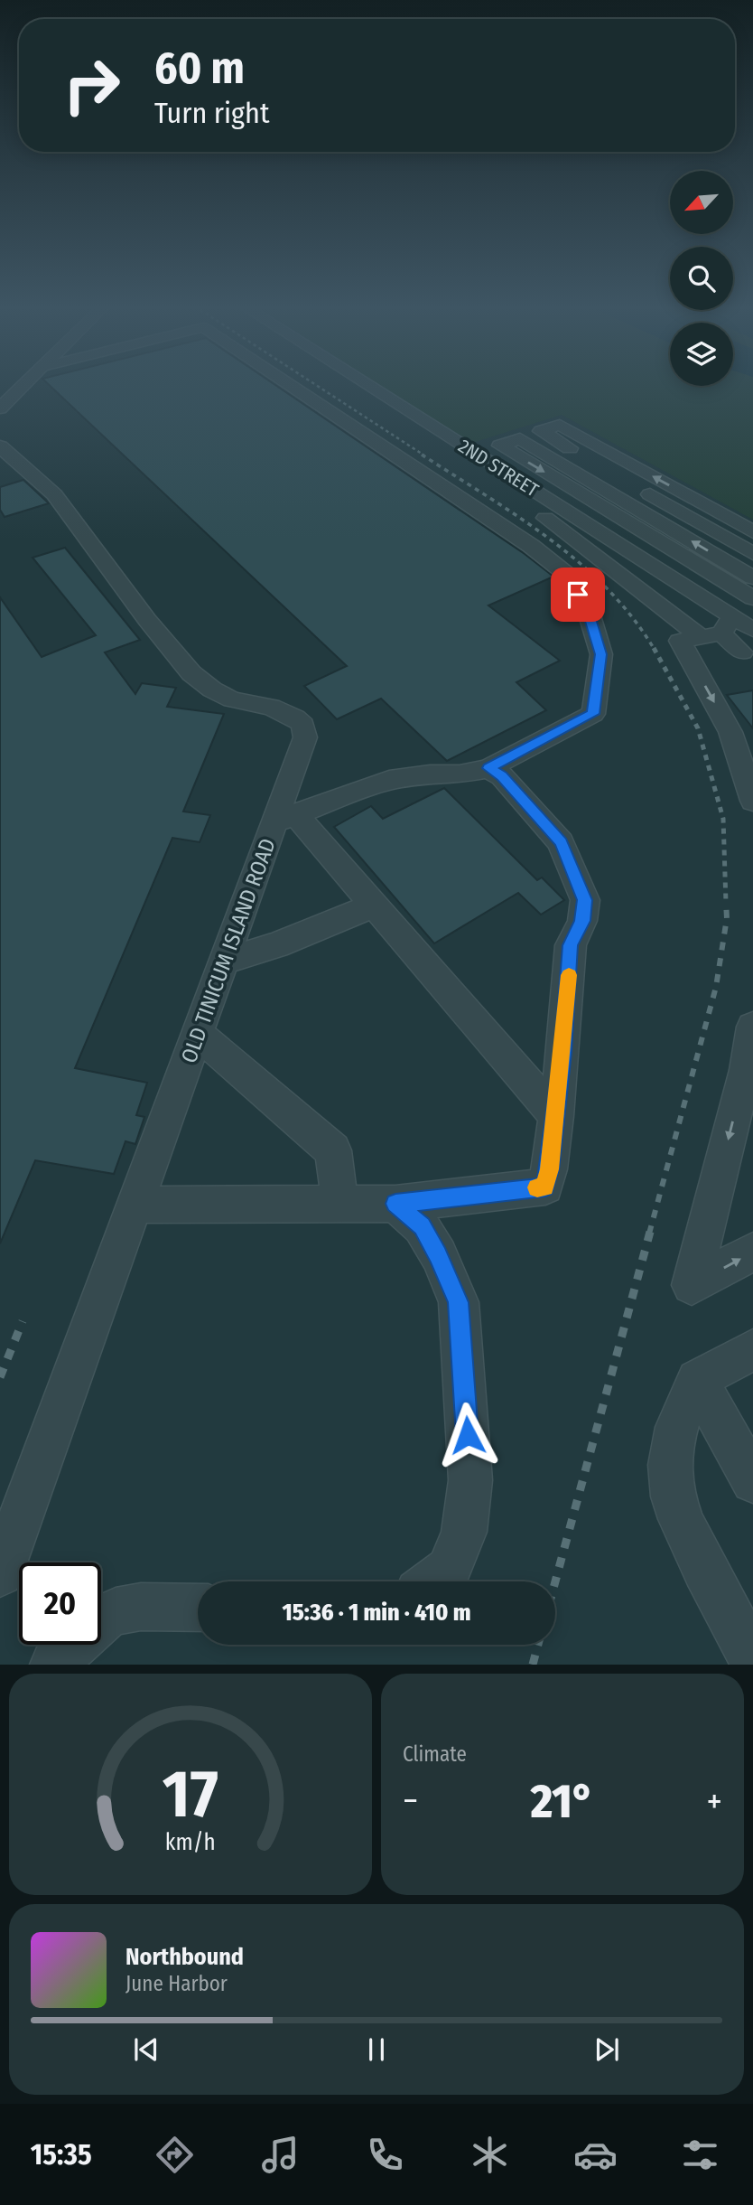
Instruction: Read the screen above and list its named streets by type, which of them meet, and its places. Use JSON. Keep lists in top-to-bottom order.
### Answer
{
  "streets": {
    "street": ["2ND STREET", "OLD TINICUM ISLAND ROAD"]
  },
  "north": "bottom left",
  "page": {
    "turn": ["60 m", "Turn right"],
    "limit": "20",
    "trip": "15:36 · 1 min · 410 m",
    "tile": "Climate",
    "heat": ["−", "21°", "+"],
    "song": ["Northbound", "June Harbor"],
    "tabs": "15:35",
    "gauge": ["17", "km/h"]
  }
}
